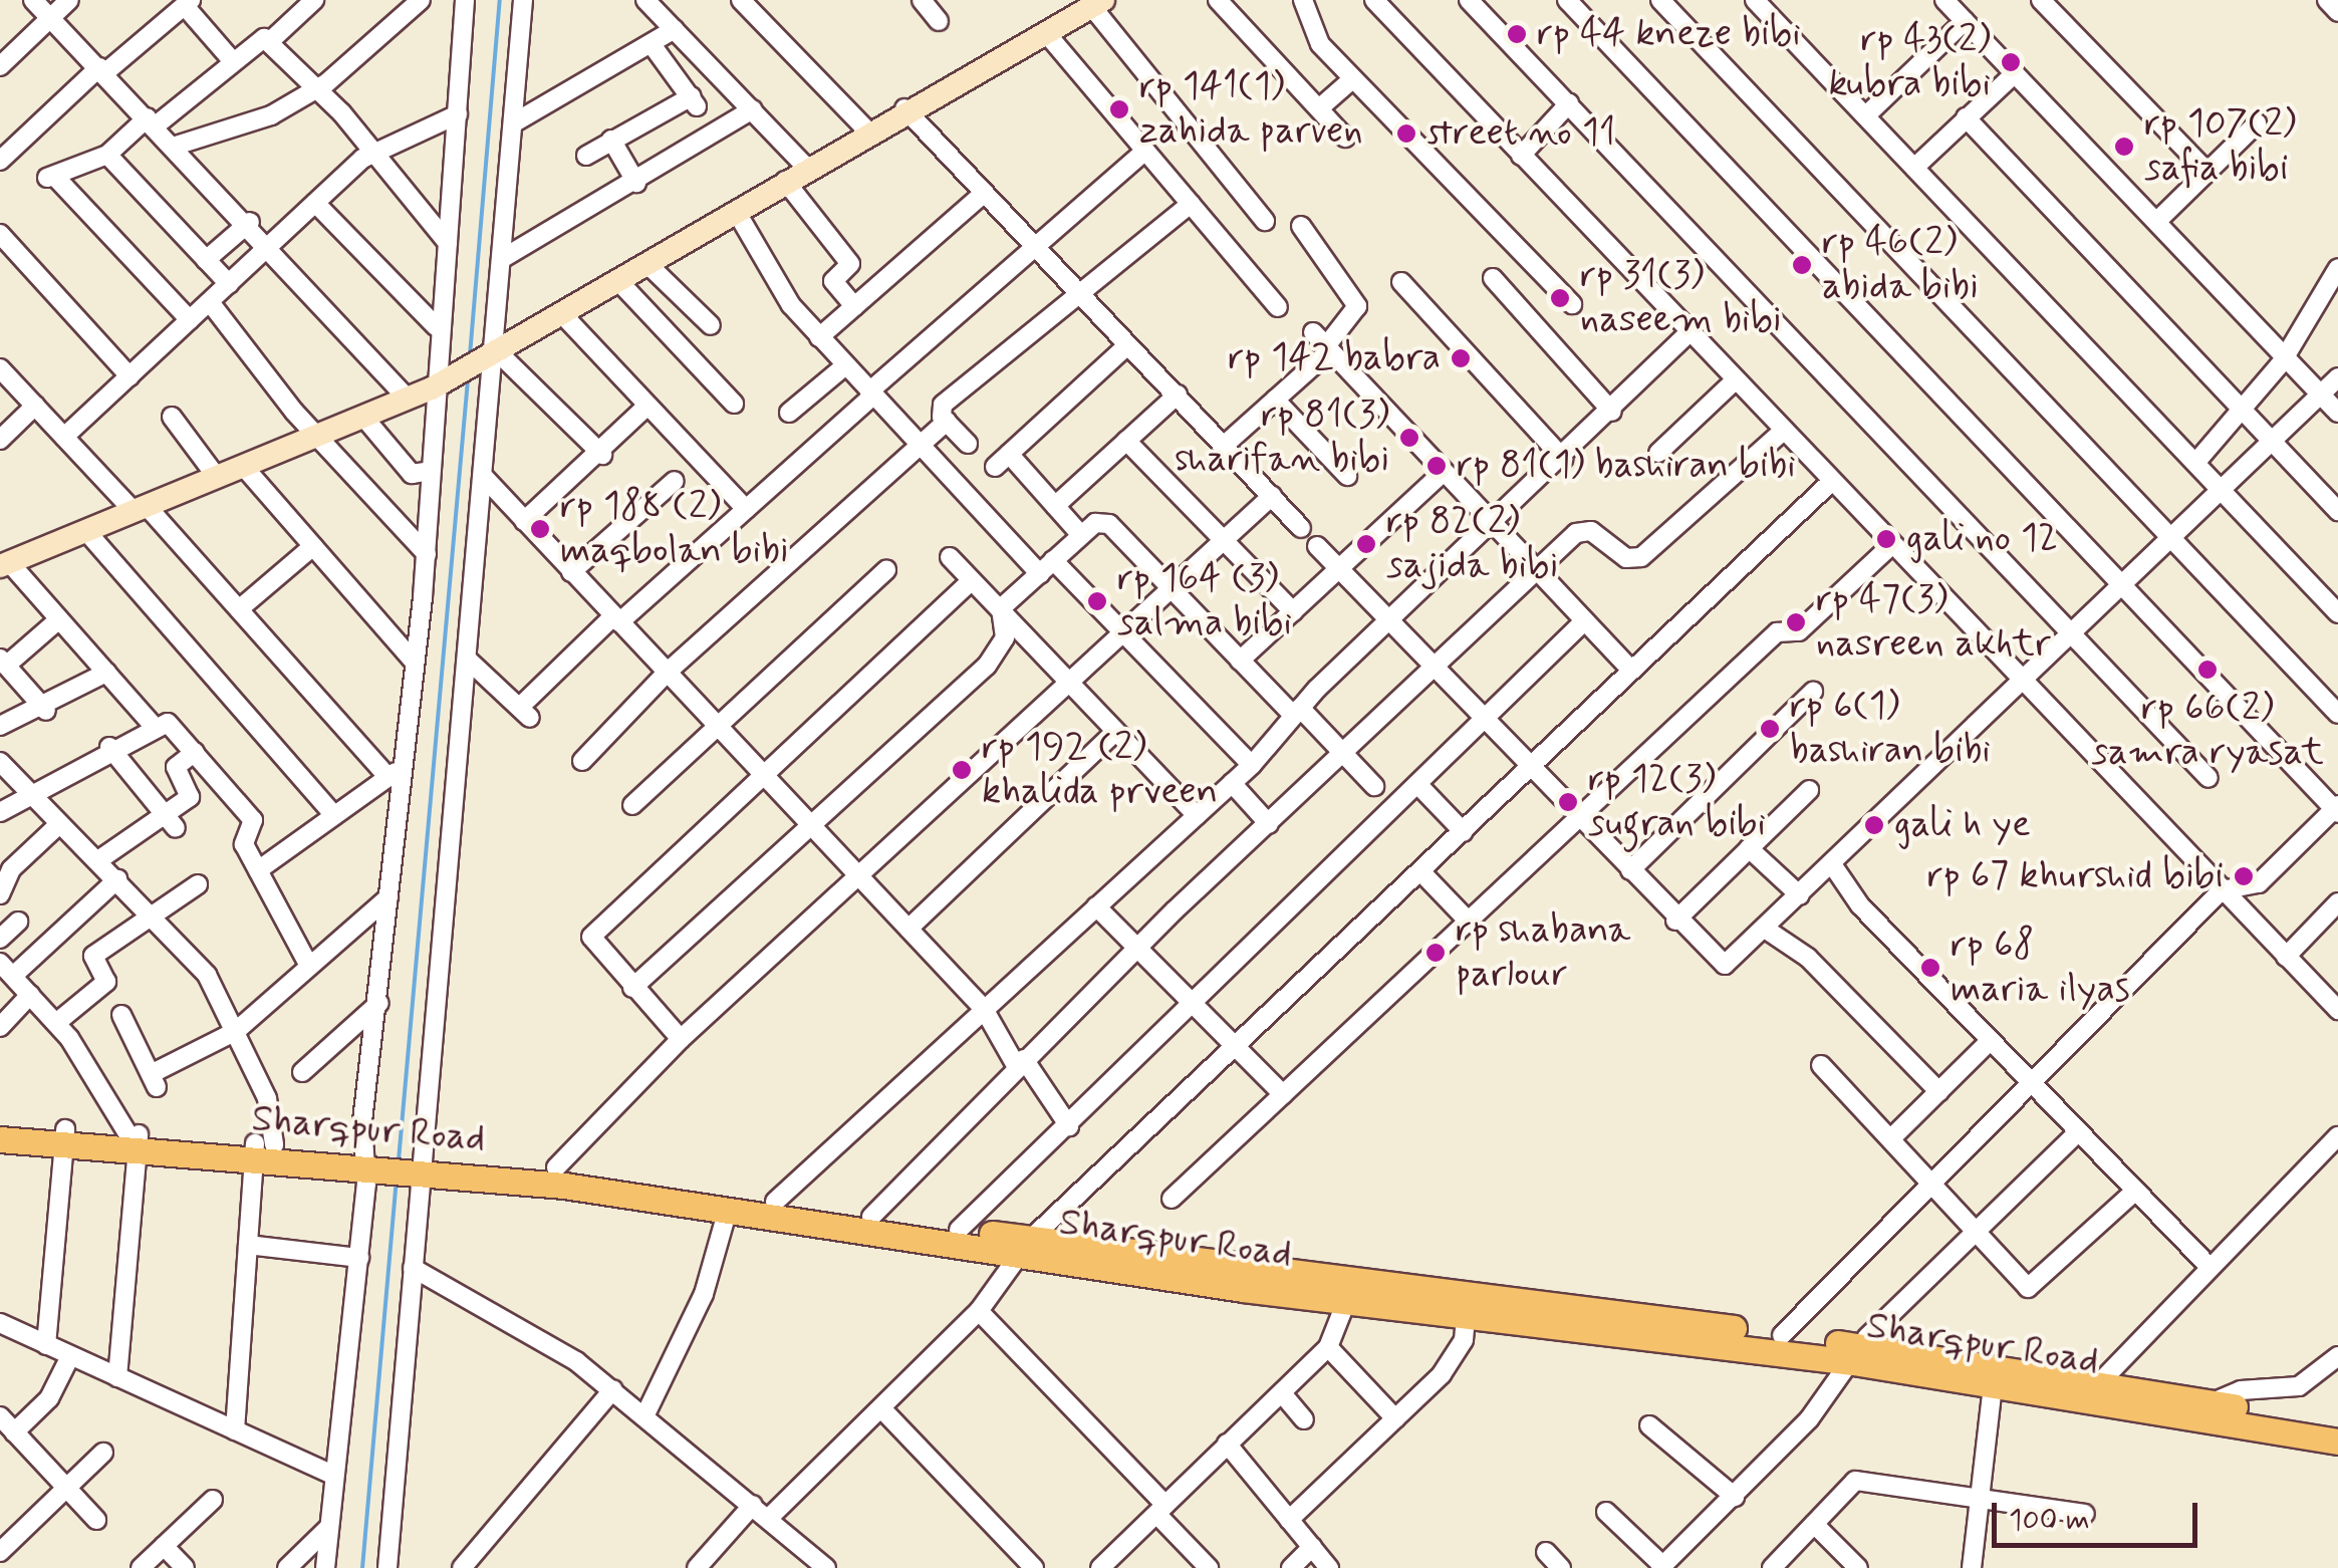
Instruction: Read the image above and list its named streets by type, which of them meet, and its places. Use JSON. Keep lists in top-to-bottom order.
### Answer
{
  "streets": {
    "main road": ["Sharqpur Road"]
  },
  "places": [
    "rp 44 kneze bibi",
    "rp 43(2) kubra bibi",
    "rp 141(1) zahida parven",
    "street no 11",
    "rp 107(2) safia bibi",
    "rp 46(2) abida bibi",
    "rp 31(3) naseem bibi",
    "rp 142 babra",
    "rp 81(3) sharifan bibi",
    "rp 81(1) bashiran bibi",
    "rp 188 (2) maqbolan bibi",
    "gali no 12",
    "rp 82(2) sajida bibi",
    "rp 164 (3) salma bibi",
    "rp 47(3) nasreen akhtr",
    "rp 66(2) samra ryasat",
    "rp 6(1) bashiran bibi",
    "rp 192 (2) khalida prveen",
    "rp 12(3) sugran bibi",
    "gali h ye",
    "rp 67 khurshid bibi",
    "rp shabana parlour",
    "rp 68 maria ilyas"
  ],
  "scale_bar": "100 m"
}
